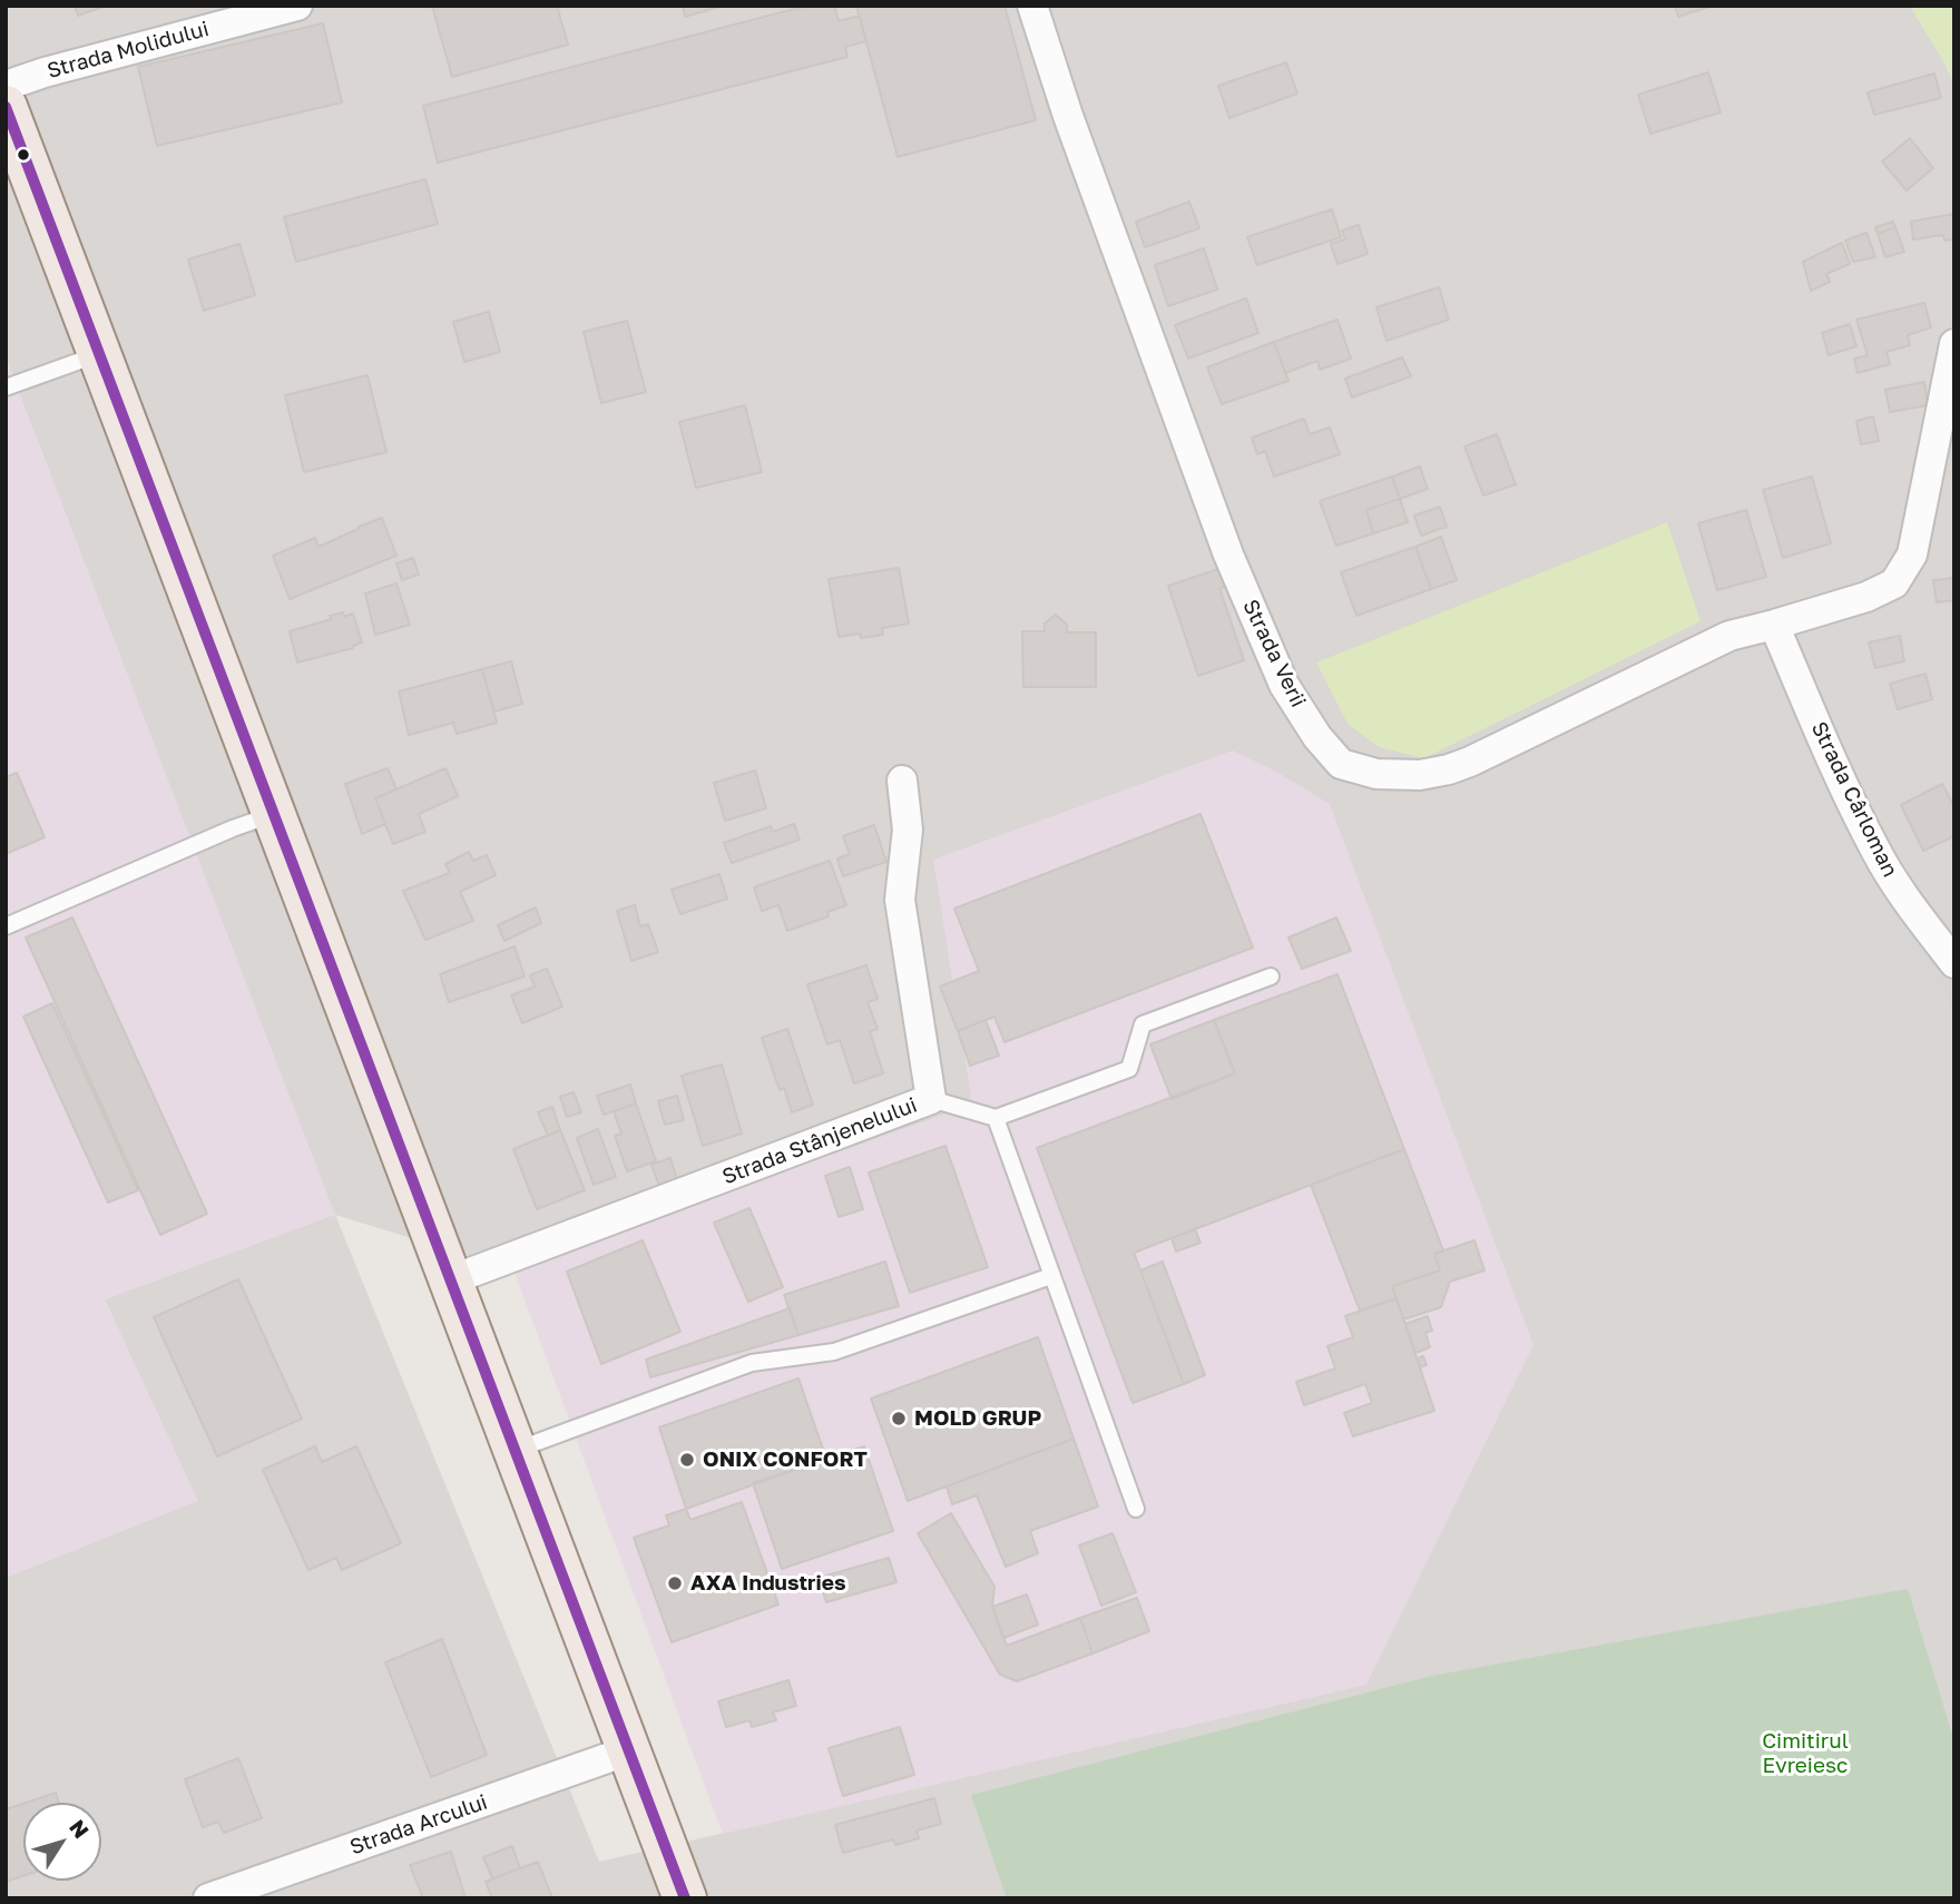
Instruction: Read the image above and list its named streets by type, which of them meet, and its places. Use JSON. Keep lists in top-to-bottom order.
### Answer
{
  "streets": {
    "street": [
      "Strada Molidului",
      "Strada Verii",
      "Strada Cârloman",
      "Strada Stânjenelului",
      "Strada Arcului"
    ]
  },
  "crossings": [
    ["Strada Verii", "Strada Cârloman"]
  ],
  "parks": ["Cimitirul Evreiesc"],
  "places": ["MOLD GRUP", "ONIX CONFORT", "AXA Industries"],
  "north": "top right"
}
